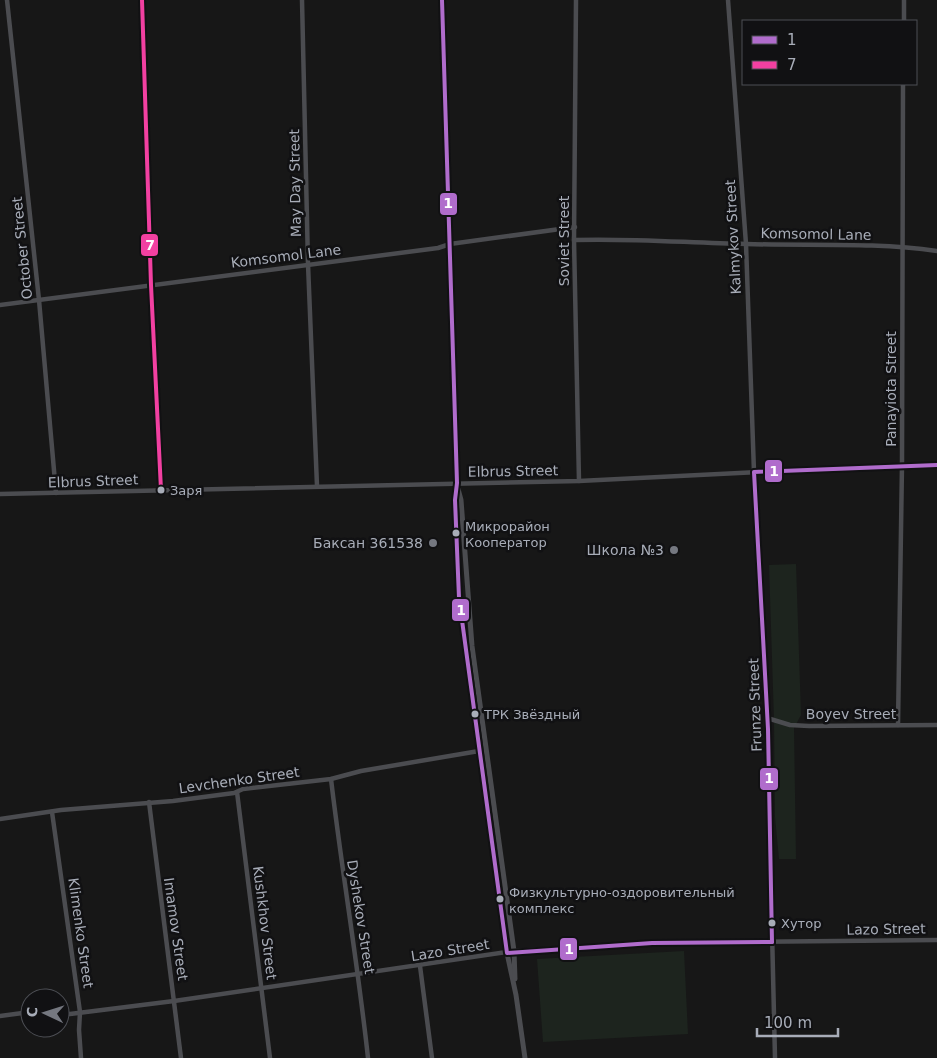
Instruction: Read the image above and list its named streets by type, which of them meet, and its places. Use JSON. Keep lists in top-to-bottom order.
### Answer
{
  "streets": {
    "street": [
      "May Day Street",
      "Komsomol Lane",
      "Kalmykov Street",
      "Soviet Street",
      "October Street",
      "Panayiota Street",
      "Elbrus Street",
      "Frunze Street",
      "Boyev Street",
      "Levchenko Street",
      "Dyshekov Street",
      "Kushkhov Street",
      "Imamov Street",
      "Lazo Street",
      "Klimenko Street"
    ]
  },
  "crossings": [
    ["May Day Street", "Komsomol Lane"],
    ["May Day Street", "Elbrus Street"],
    ["Komsomol Lane", "Kalmykov Street"],
    ["Komsomol Lane", "Soviet Street"],
    ["Komsomol Lane", "October Street"],
    ["Komsomol Lane", "Panayiota Street"],
    ["Kalmykov Street", "Elbrus Street"],
    ["Kalmykov Street", "Frunze Street"],
    ["Soviet Street", "Elbrus Street"],
    ["October Street", "Elbrus Street"],
    ["Panayiota Street", "Elbrus Street"],
    ["Panayiota Street", "Boyev Street"],
    ["Elbrus Street", "Frunze Street"],
    ["Frunze Street", "Boyev Street"],
    ["Frunze Street", "Lazo Street"],
    ["Levchenko Street", "Dyshekov Street"],
    ["Levchenko Street", "Kushkhov Street"],
    ["Levchenko Street", "Imamov Street"],
    ["Levchenko Street", "Klimenko Street"],
    ["Dyshekov Street", "Lazo Street"],
    ["Kushkhov Street", "Lazo Street"],
    ["Imamov Street", "Lazo Street"],
    ["Lazo Street", "Klimenko Street"]
  ],
  "places": [
    "Заря",
    "Микрорайон Кооператор",
    "Баксан 361538",
    "Школа №3",
    "ТРК Звёздный",
    "Физкультурно-оздоровительный комплекс",
    "Хутор"
  ],
  "lines": ["transit line 1", "transit line 7"],
  "legend": ["1", "7"],
  "scale_bar": "100 m",
  "north": "left"
}
